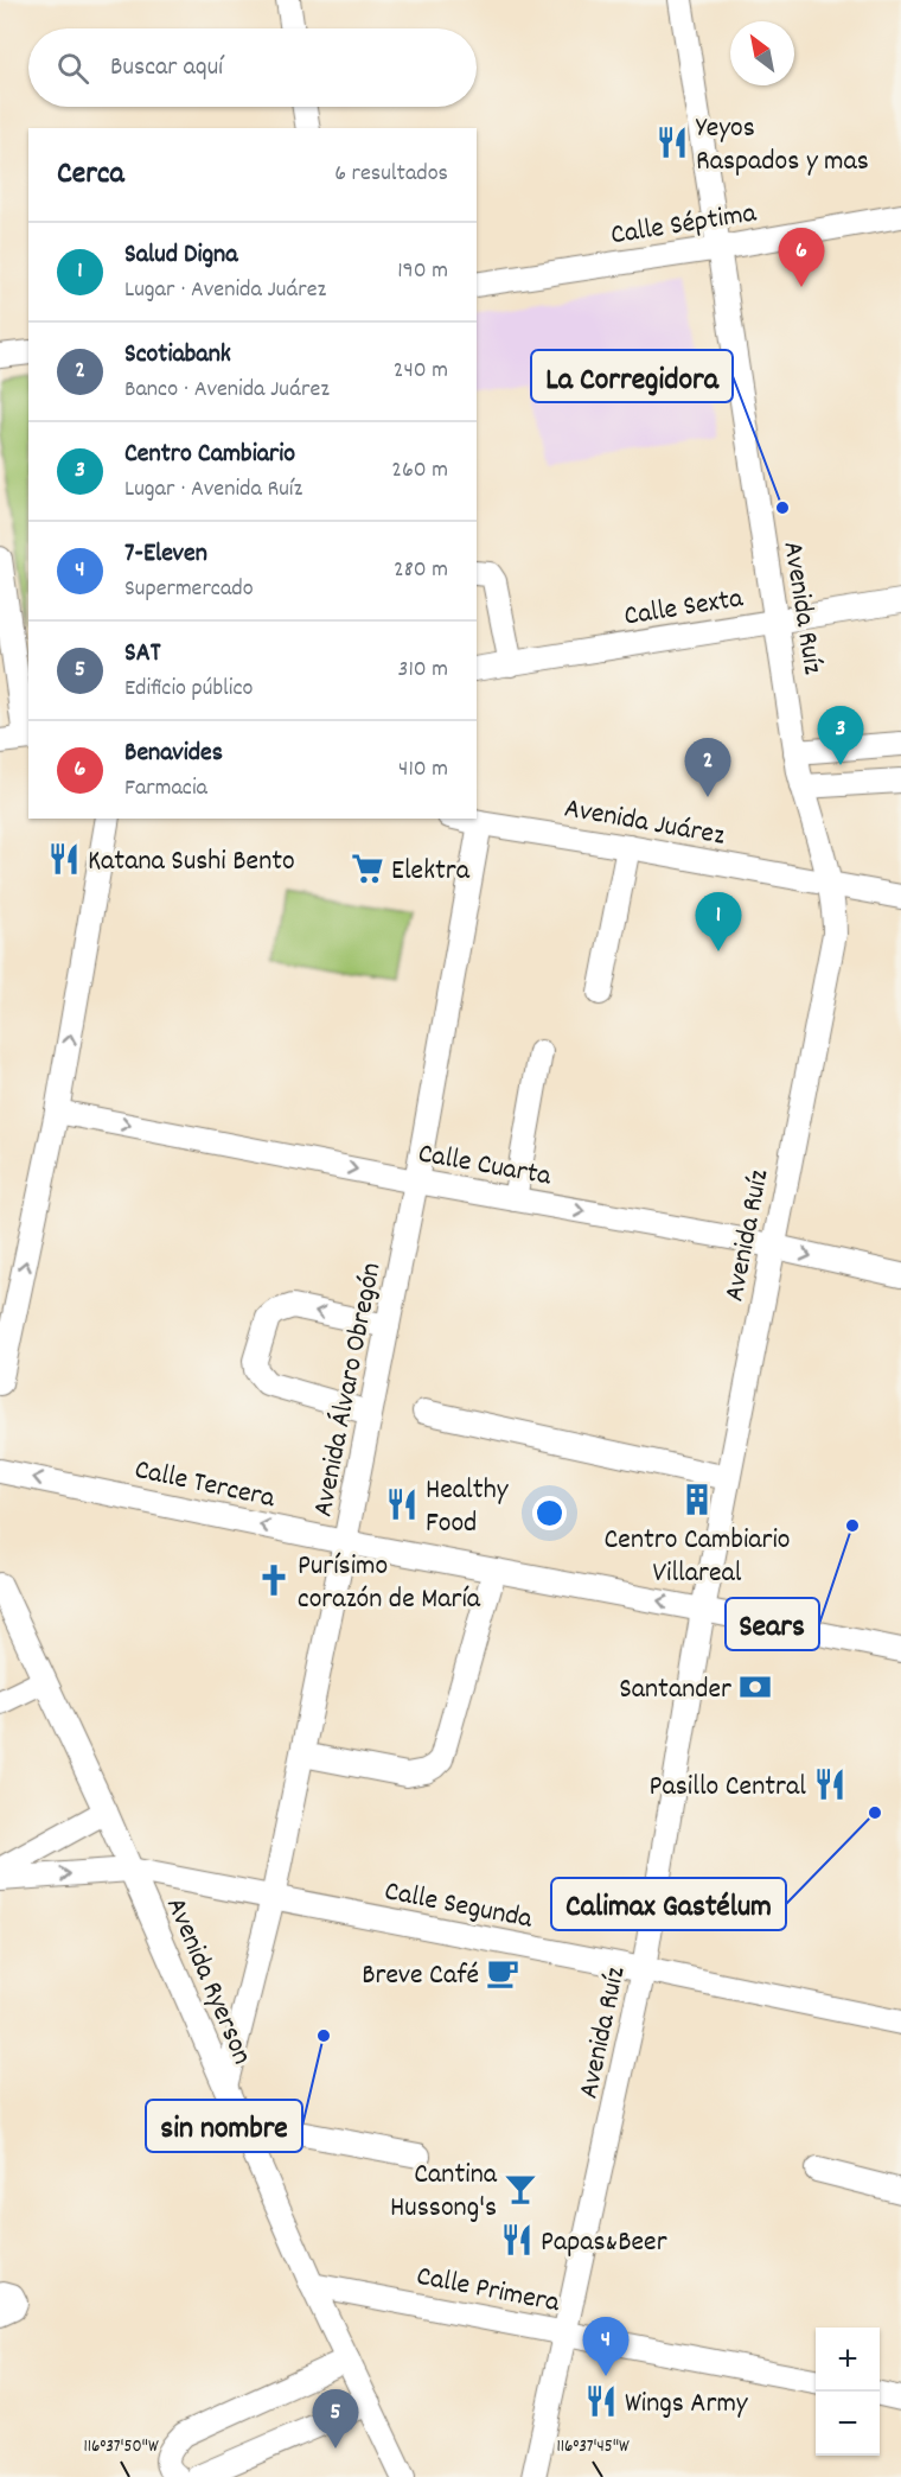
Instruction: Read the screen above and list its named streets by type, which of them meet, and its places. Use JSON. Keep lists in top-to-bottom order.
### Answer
{
  "streets": {
    "street": [
      "Calle Séptima",
      "Calle Sexta",
      "Avenida Ruíz",
      "Avenida Juárez",
      "Calle Cuarta",
      "Avenida Álvaro Obregón",
      "Calle Tercera",
      "Calle Segunda",
      "Avenida Ryerson",
      "Calle Primera"
    ]
  },
  "crossings": [
    ["Calle Séptima", "Avenida Ruíz"],
    ["Calle Sexta", "Avenida Ruíz"],
    ["Avenida Ruíz", "Avenida Juárez"],
    ["Avenida Ruíz", "Calle Cuarta"],
    ["Avenida Ruíz", "Calle Tercera"],
    ["Avenida Ruíz", "Calle Segunda"],
    ["Avenida Ruíz", "Calle Primera"],
    ["Avenida Juárez", "Avenida Álvaro Obregón"],
    ["Calle Cuarta", "Avenida Álvaro Obregón"],
    ["Avenida Álvaro Obregón", "Calle Tercera"],
    ["Avenida Álvaro Obregón", "Calle Segunda"],
    ["Avenida Álvaro Obregón", "Avenida Ryerson"],
    ["Calle Segunda", "Avenida Ryerson"],
    ["Avenida Ryerson", "Calle Primera"]
  ],
  "one_way": ["Calle Cuarta"],
  "places": {
    "restaurant": [
      "Yeyos Raspados y mas",
      "Katana Sushi Bento",
      "Healthy Food",
      "Pasillo Central",
      "Papas&Beer",
      "Wings Army"
    ],
    "other": [
      "La Corregidora",
      "Sears",
      "Calimax Gastélum",
      "sin nombre"
    ],
    "supermarket": ["Elektra"],
    "building": ["Centro Cambiario Villareal"],
    "church": ["Purísimo corazón de María"],
    "bank": ["Santander"],
    "cafe": ["Breve Café"],
    "bar": ["Cantina Hussong's"]
  },
  "north": "top left",
  "page": {
    "search": "Buscar aquí",
    "heading": ["Cerca", "6 resultados"],
    "list": [
      {
        "mark": "1",
        "name": "Salud Digna",
        "note": "Lugar · Avenida Juárez",
        "value": "190 m"
      },
      {
        "mark": "2",
        "name": "Scotiabank",
        "note": "Banco · Avenida Juárez",
        "value": "240 m"
      },
      {
        "mark": "3",
        "name": "Centro Cambiario",
        "note": "Lugar · Avenida Ruíz",
        "value": "260 m"
      },
      {
        "mark": "4",
        "name": "7-Eleven",
        "note": "Supermercado",
        "value": "280 m"
      },
      {
        "mark": "5",
        "name": "SAT",
        "note": "Edificio público",
        "value": "310 m"
      },
      {
        "mark": "6",
        "name": "Benavides",
        "note": "Farmacia",
        "value": "410 m"
      }
    ],
    "pins": [
      "6",
      "3",
      "2",
      "1",
      "4",
      "5"
    ],
    "map_buttons": ["+", "−"]
  },
  "coordinates": ["116°37'50\"W", "116°37'45\"W"]
}
